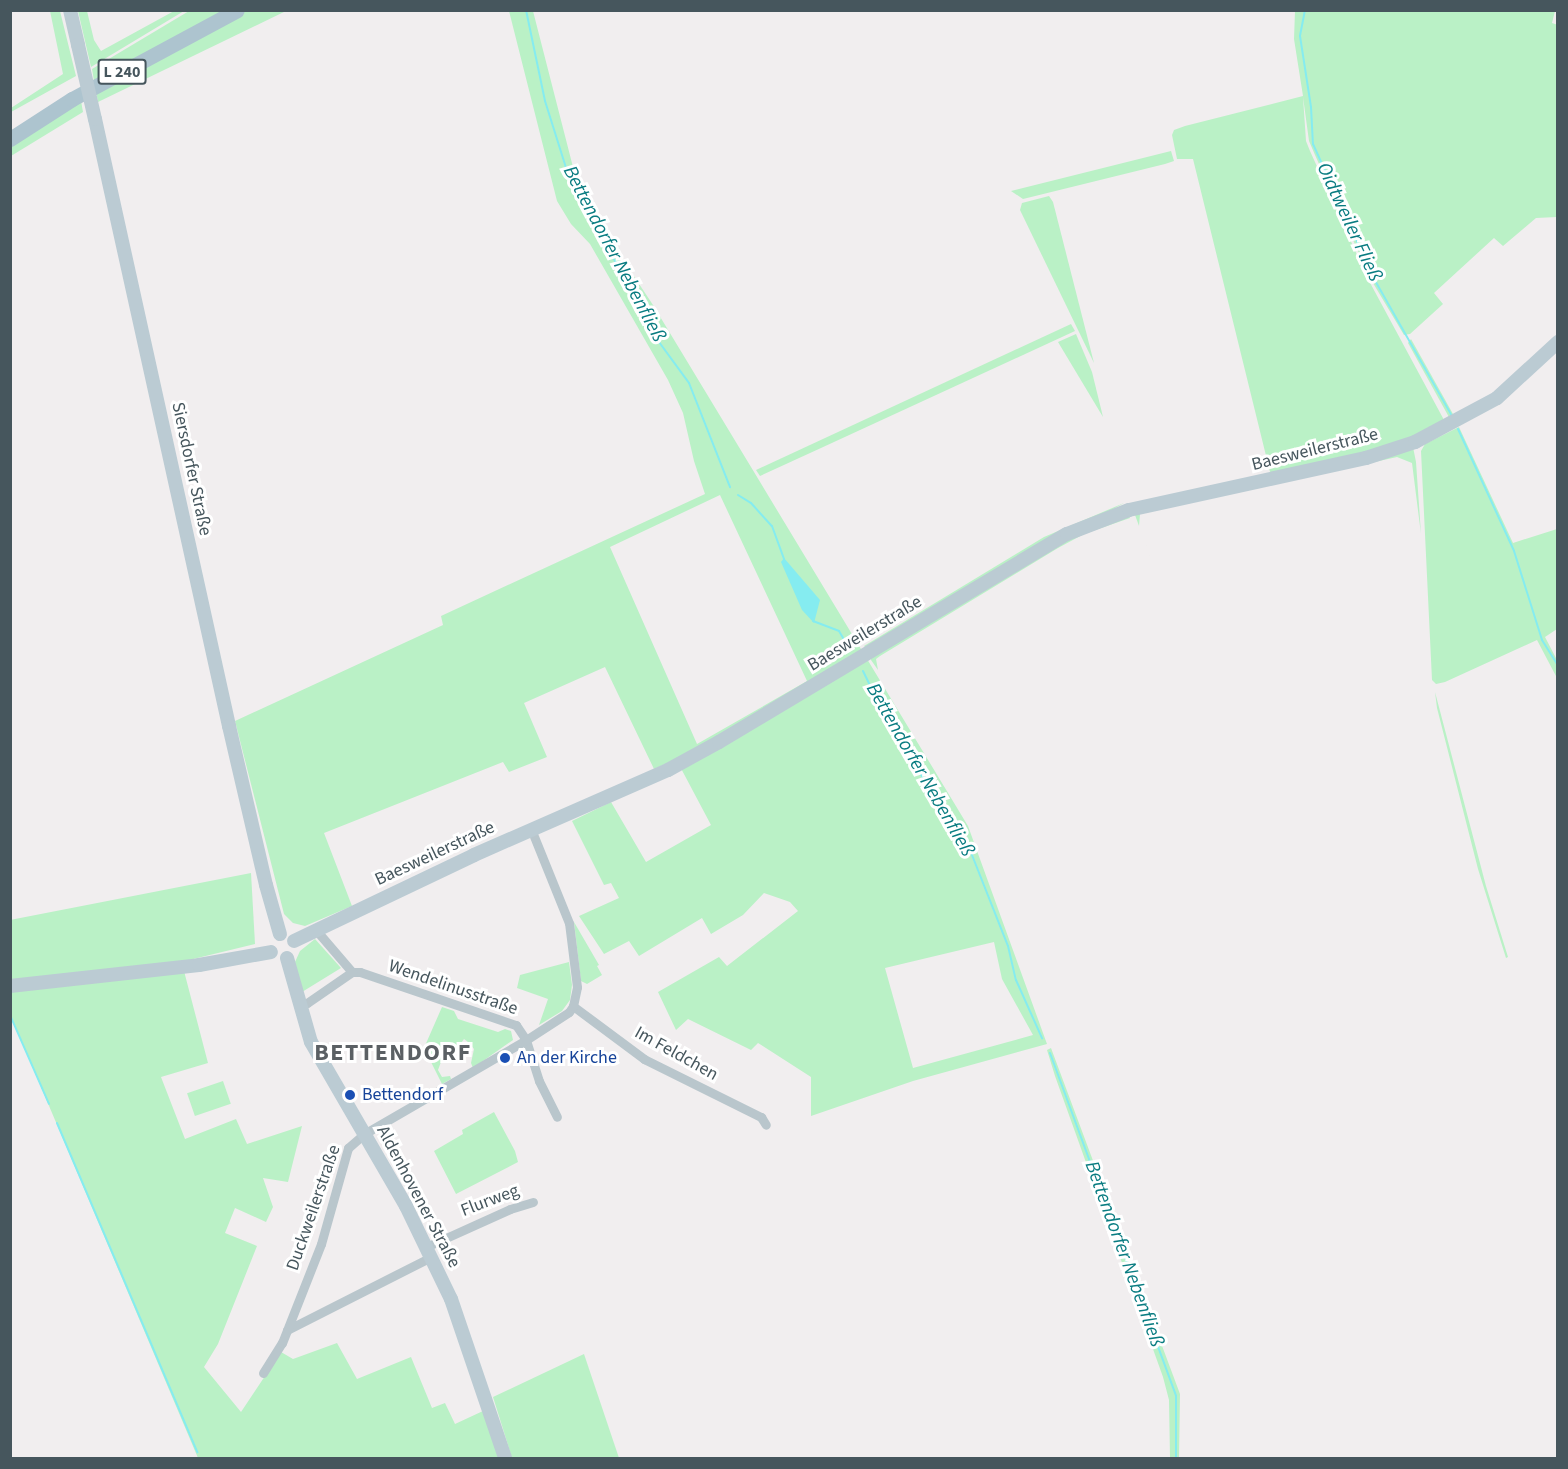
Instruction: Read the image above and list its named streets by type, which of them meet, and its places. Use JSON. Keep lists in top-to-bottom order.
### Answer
{
  "streets": {
    "main road": ["L 240"],
    "street": [
      "Baesweilerstraße",
      "Siersdorfer Straße",
      "Wendelinusstraße",
      "Im Feldchen",
      "Aldenhovener Straße",
      "Flurweg",
      "Duckweilerstraße"
    ]
  },
  "crossings": [
    ["Baesweilerstraße", "Siersdorfer Straße"],
    ["Baesweilerstraße", "Aldenhovener Straße"],
    ["Siersdorfer Straße", "Aldenhovener Straße"],
    ["Aldenhovener Straße", "Flurweg"],
    ["Aldenhovener Straße", "Duckweilerstraße"]
  ],
  "districts": ["BETTENDORF"],
  "water": ["Oidtweiler Fließ", "Bettendorfer Nebenfließ"],
  "places": ["An der Kirche", "Bettendorf"]
}
